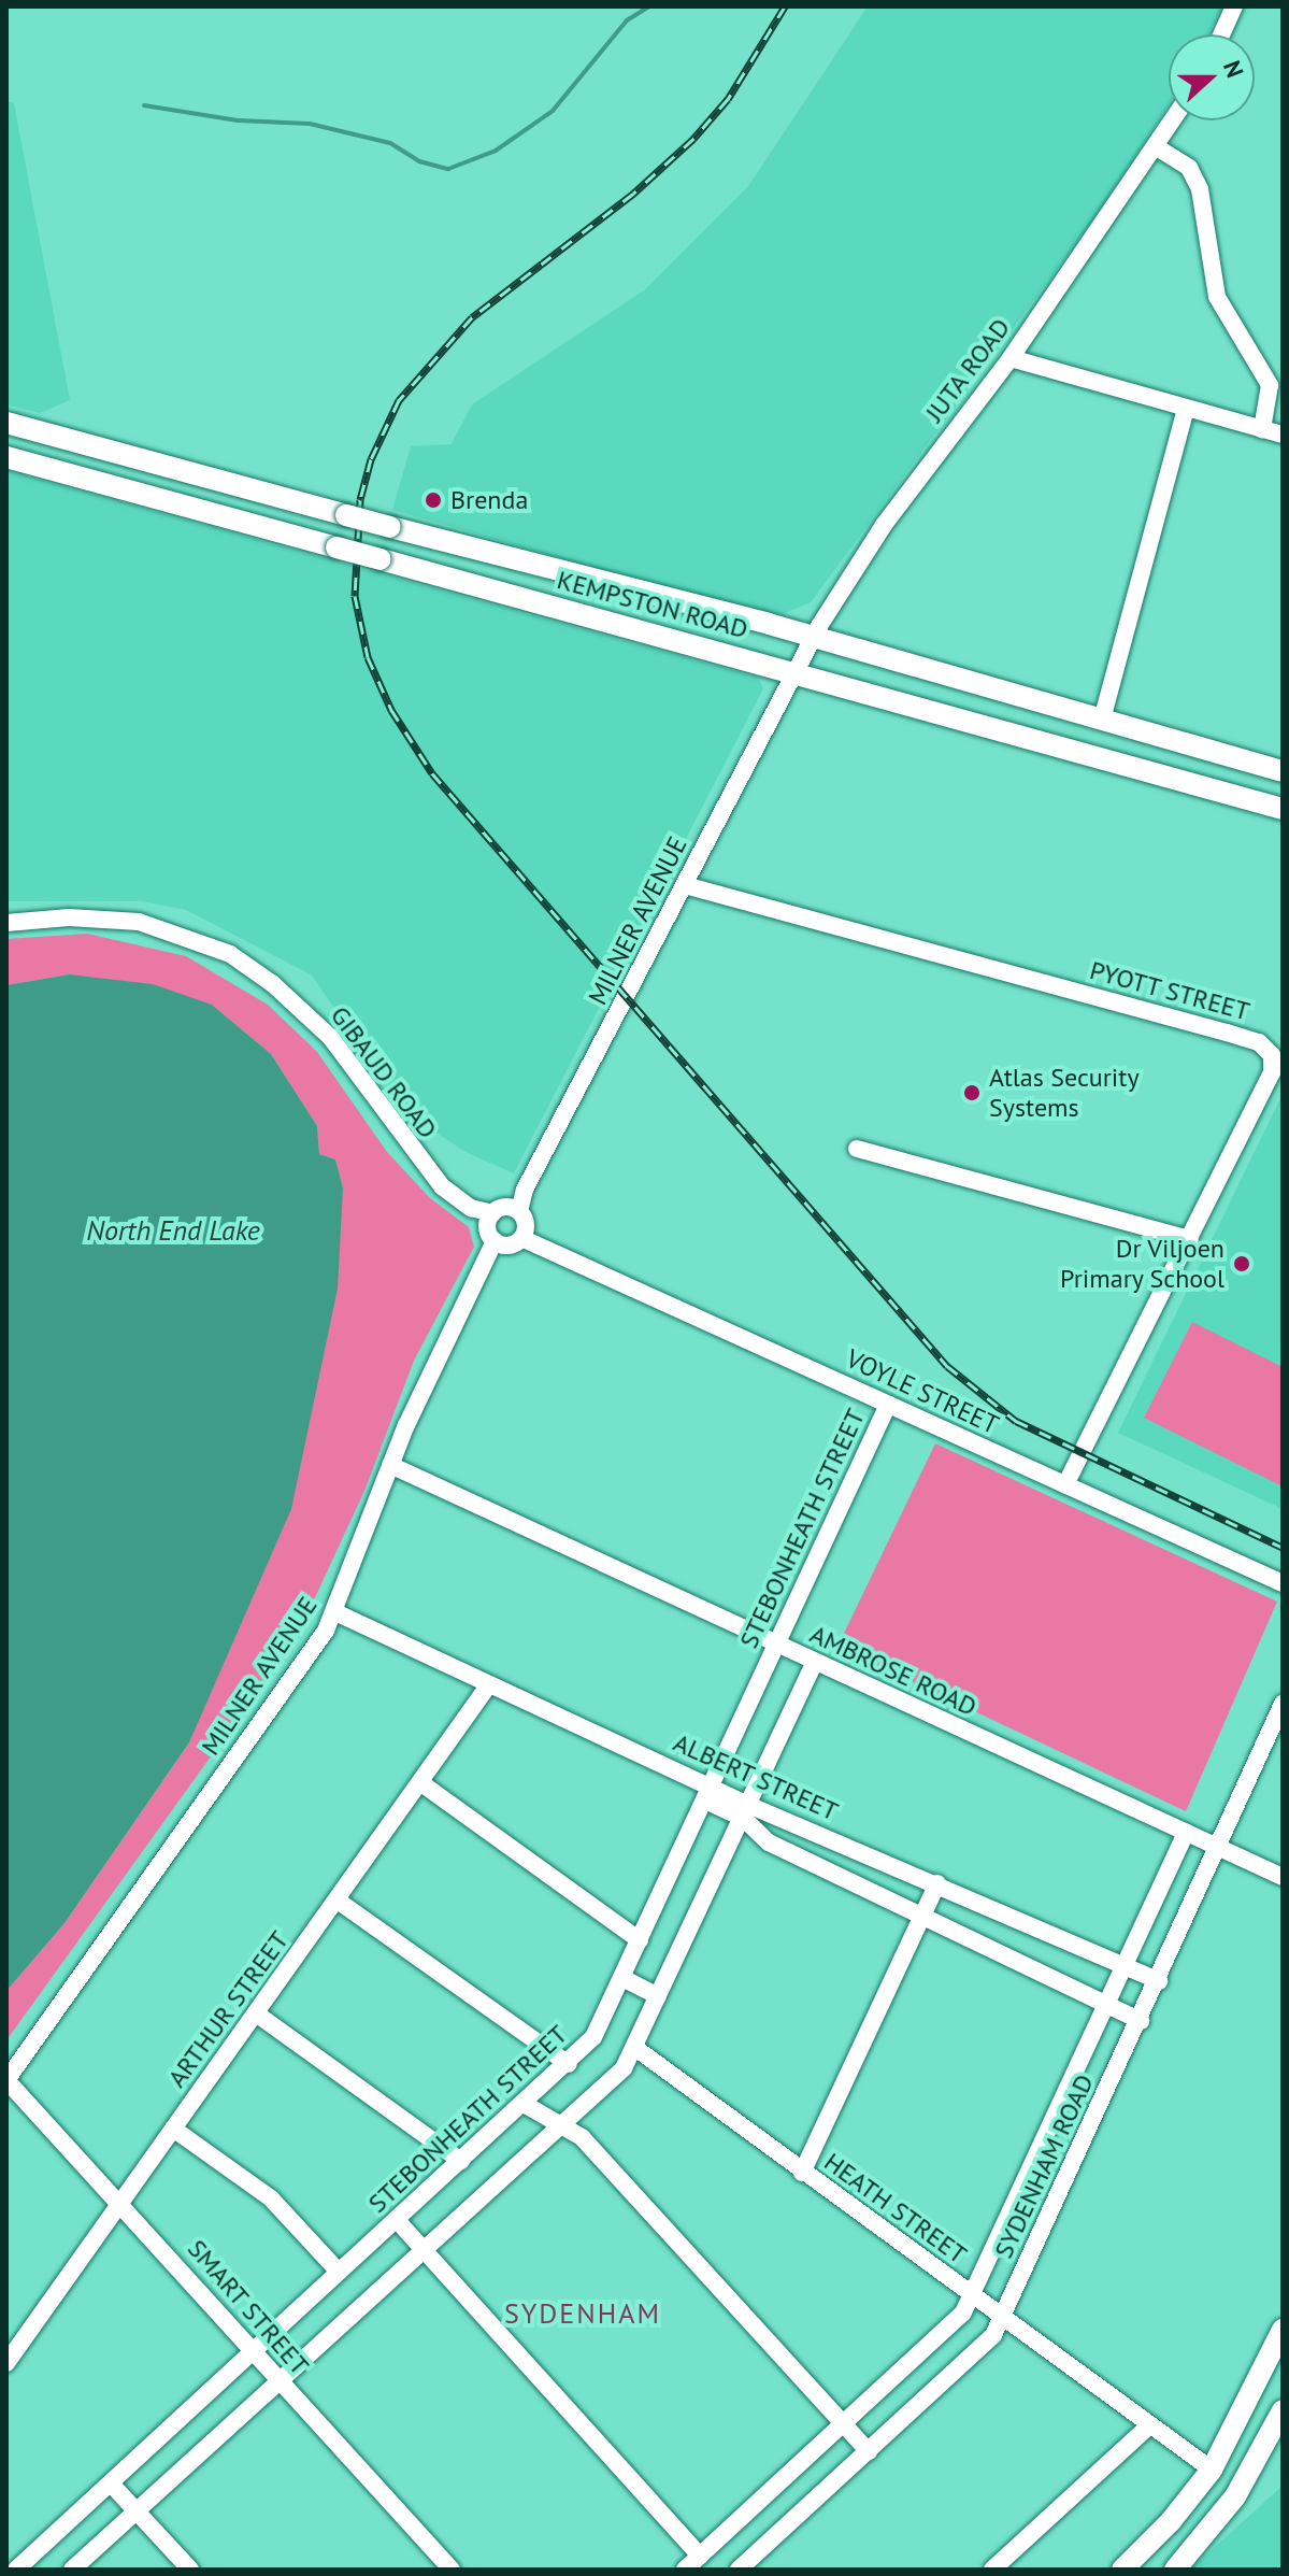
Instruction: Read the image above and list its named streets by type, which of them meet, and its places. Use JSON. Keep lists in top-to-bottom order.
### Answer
{
  "streets": {
    "main road": ["KEMPSTON ROAD"],
    "street": [
      "JUTA ROAD",
      "MILNER AVENUE",
      "PYOTT STREET",
      "GIBAUD ROAD",
      "VOYLE STREET",
      "STEBONHEATH STREET",
      "AMBROSE ROAD",
      "ALBERT STREET",
      "ARTHUR STREET",
      "SYDENHAM ROAD",
      "HEATH STREET",
      "SMART STREET"
    ]
  },
  "crossings": [
    ["JUTA ROAD", "KEMPSTON ROAD"],
    ["JUTA ROAD", "MILNER AVENUE"],
    ["KEMPSTON ROAD", "MILNER AVENUE"],
    ["MILNER AVENUE", "PYOTT STREET"],
    ["MILNER AVENUE", "GIBAUD ROAD"],
    ["MILNER AVENUE", "VOYLE STREET"],
    ["MILNER AVENUE", "AMBROSE ROAD"],
    ["MILNER AVENUE", "ALBERT STREET"],
    ["MILNER AVENUE", "SMART STREET"],
    ["PYOTT STREET", "VOYLE STREET"],
    ["GIBAUD ROAD", "VOYLE STREET"],
    ["VOYLE STREET", "STEBONHEATH STREET"],
    ["STEBONHEATH STREET", "AMBROSE ROAD"],
    ["STEBONHEATH STREET", "ALBERT STREET"],
    ["STEBONHEATH STREET", "SMART STREET"],
    ["AMBROSE ROAD", "SYDENHAM ROAD"],
    ["ALBERT STREET", "ARTHUR STREET"],
    ["ALBERT STREET", "SYDENHAM ROAD"],
    ["ARTHUR STREET", "SMART STREET"],
    ["SYDENHAM ROAD", "HEATH STREET"]
  ],
  "districts": ["SYDENHAM"],
  "water": ["North End Lake"],
  "places": ["Brenda", "Atlas Security Systems", "Dr Viljoen Primary School"],
  "north": "right"
}
